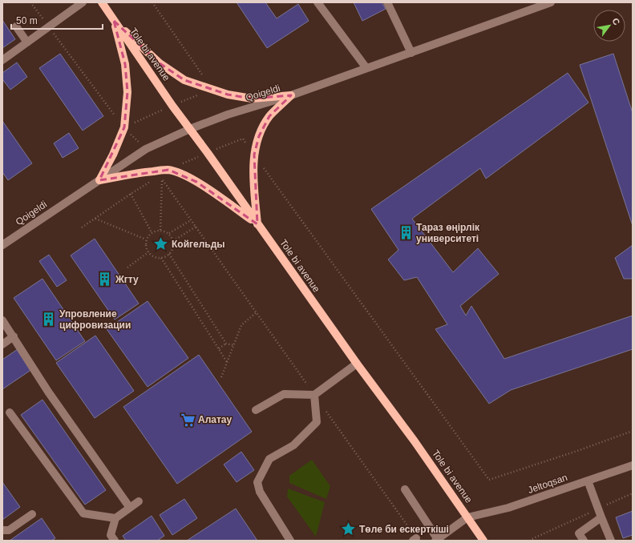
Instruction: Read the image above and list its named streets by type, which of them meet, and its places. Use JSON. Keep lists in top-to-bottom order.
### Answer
{
  "streets": {
    "main road": ["Tole bi avenue"],
    "street": ["Qoigeldi", "Jeltoqsan"]
  },
  "crossings": [
    ["Tole bi avenue", "Qoigeldi"],
    ["Tole bi avenue", "Jeltoqsan"]
  ],
  "places": {
    "building": ["Тараз өңірлік университеті", "Жгту", "Упровление цифровизации"],
    "place": ["Койгельды", "Төле би ескерткіші"],
    "supermarket": ["Алатау"]
  },
  "scale_bar": "50 m",
  "north": "top right"
}
